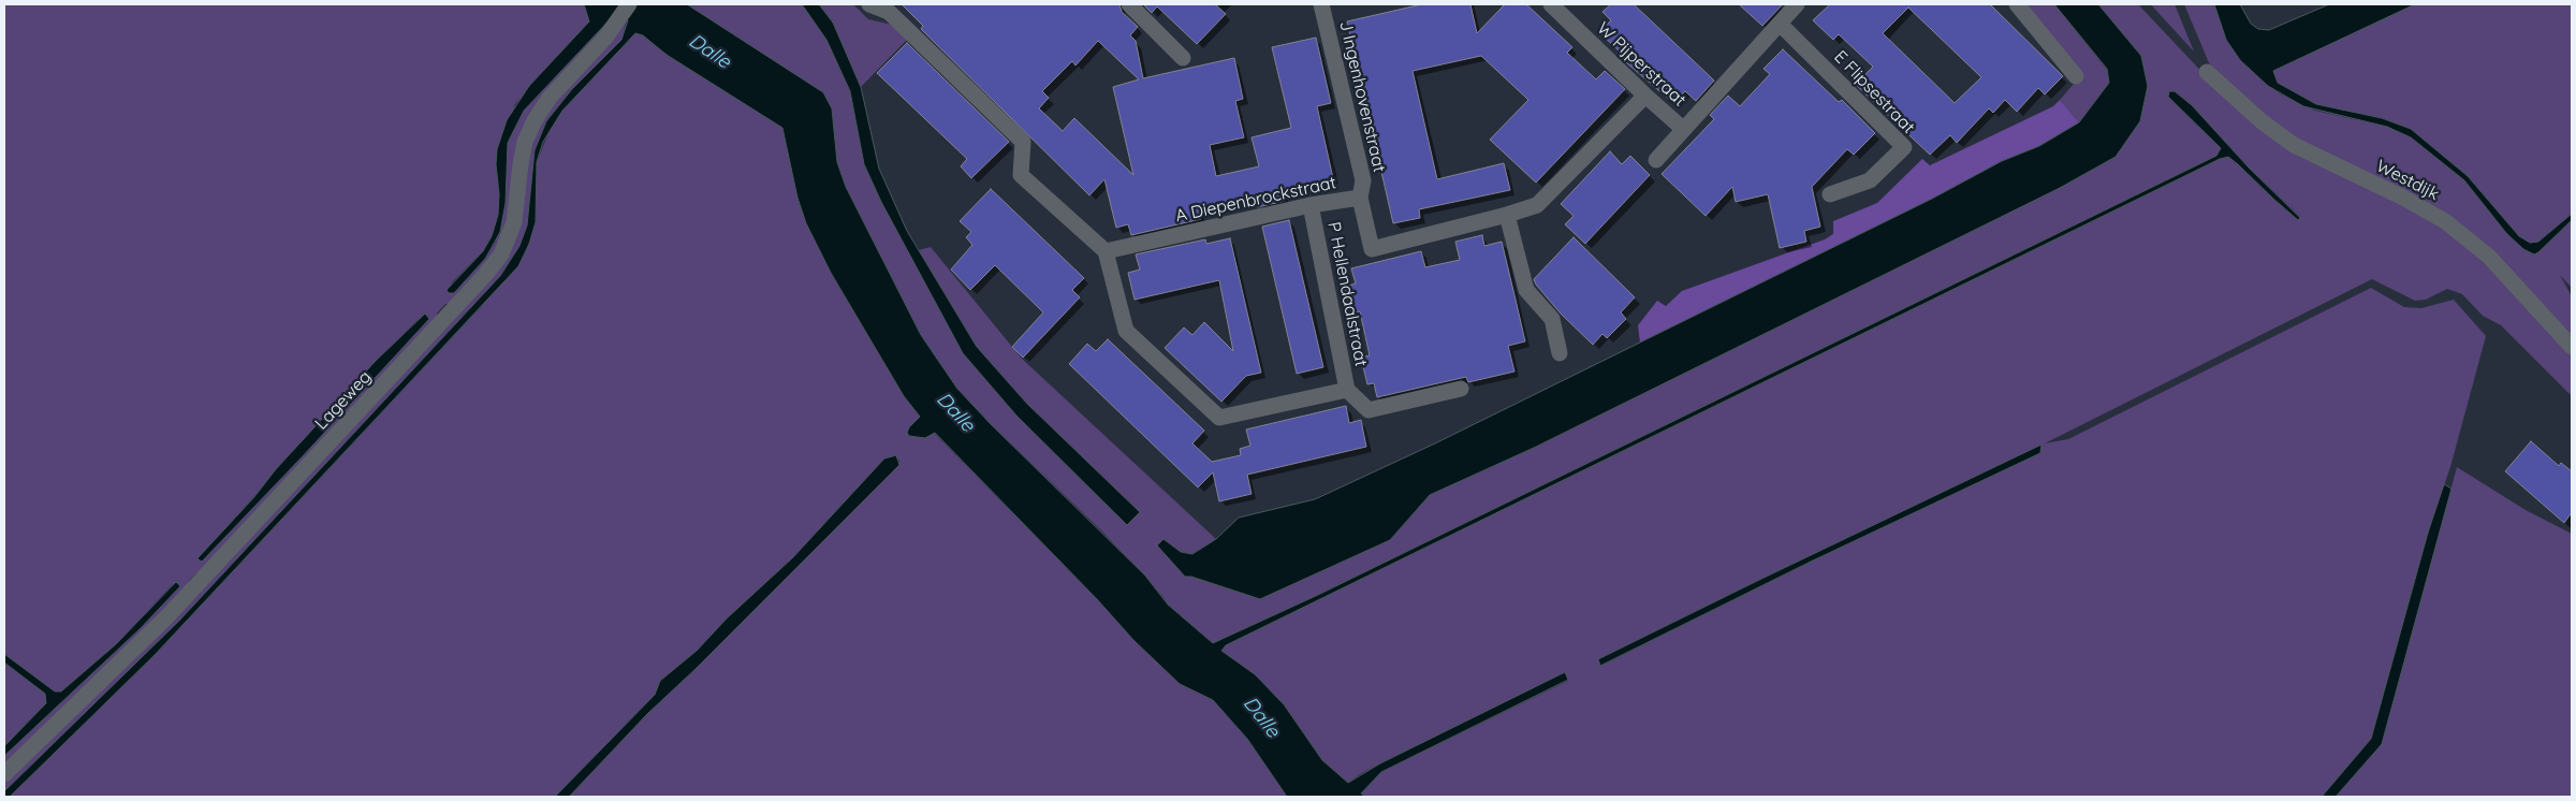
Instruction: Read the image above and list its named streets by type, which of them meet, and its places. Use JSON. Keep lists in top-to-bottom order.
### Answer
{
  "streets": {
    "street": [
      "W Pijperstraat",
      "E Flipsestraat",
      "J Ingenhovenstraat",
      "Westdijk",
      "A Diepenbrockstraat",
      "P Hellendaalstraat",
      "Lageweg"
    ]
  },
  "crossings": [
    ["W Pijperstraat", "A Diepenbrockstraat"],
    ["J Ingenhovenstraat", "A Diepenbrockstraat"],
    ["A Diepenbrockstraat", "P Hellendaalstraat"]
  ],
  "water": ["Dalle"]
}
